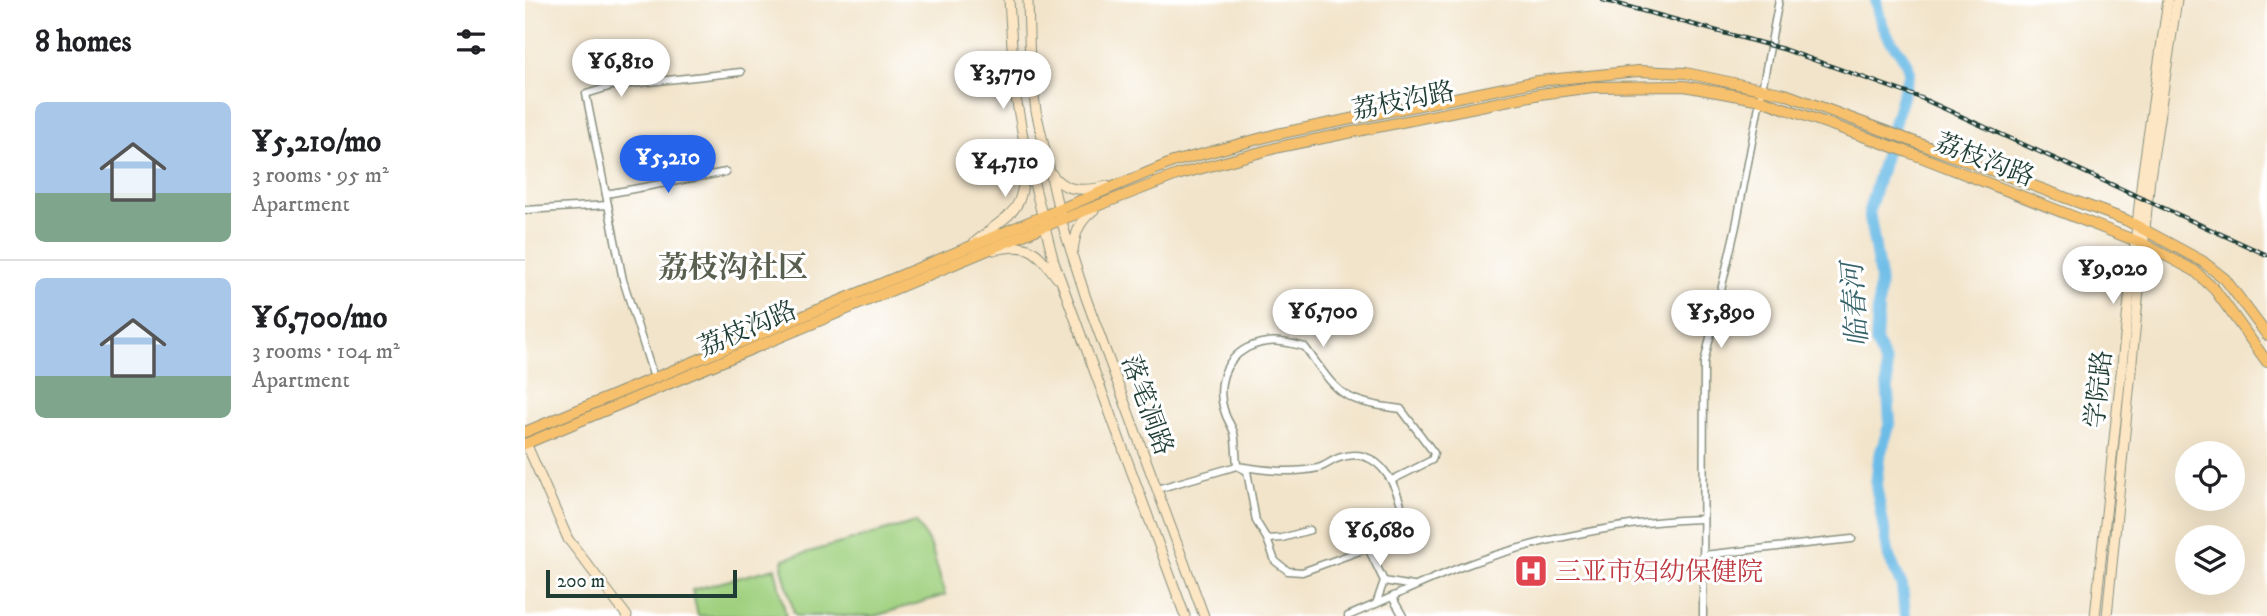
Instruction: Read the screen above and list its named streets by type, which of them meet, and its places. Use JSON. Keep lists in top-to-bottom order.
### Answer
{
  "streets": {
    "main road": ["荔枝沟路", "学院路", "落笔洞路"]
  },
  "crossings": [
    ["荔枝沟路", "学院路"],
    ["荔枝沟路", "落笔洞路"]
  ],
  "districts": ["荔枝沟社区"],
  "water": ["临春河"],
  "places": {
    "hospital": ["三亚市妇幼保健院"]
  },
  "scale_bar": "200 m",
  "page": {
    "heading": "8 homes",
    "price": [
      "¥6,810",
      "¥3,770",
      "¥5,210",
      "¥4,710",
      "¥9,020",
      "¥6,700",
      "¥5,890",
      "¥6,680"
    ],
    "list": [
      {
        "name": "¥5,210/mo",
        "note": "3 rooms · 95 m² · Apartment"
      },
      {
        "name": "¥6,700/mo",
        "note": "3 rooms · 104 m² · Apartment"
      }
    ],
    "scale": "200 m"
  }
}
